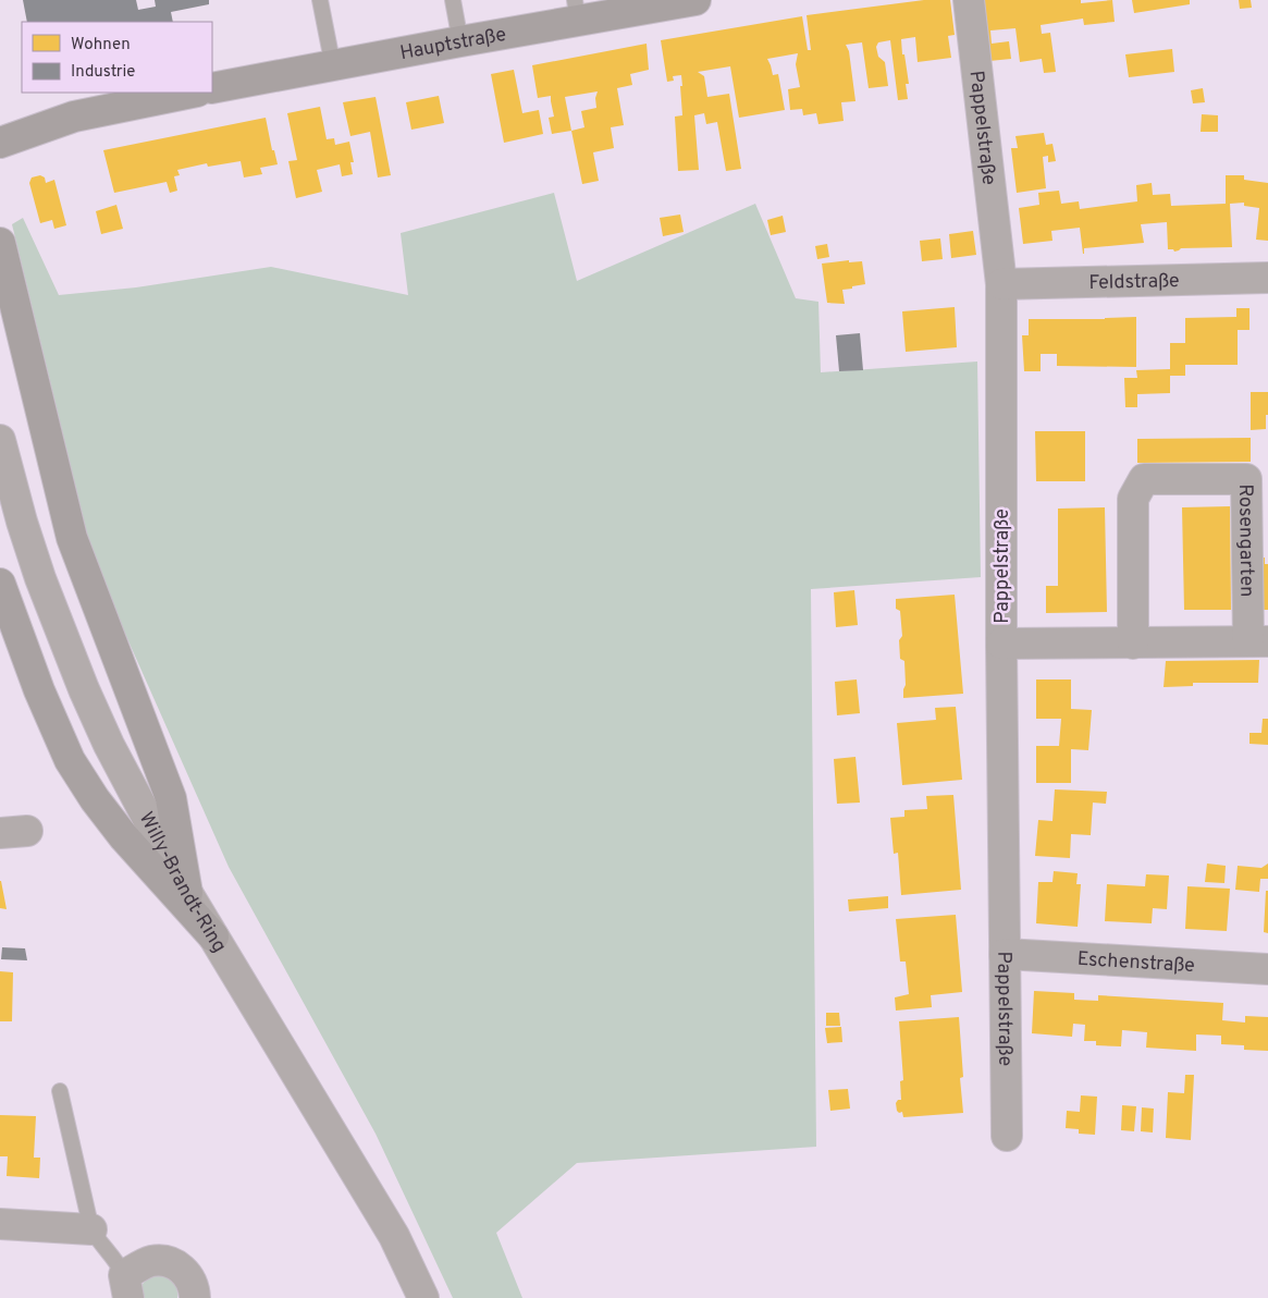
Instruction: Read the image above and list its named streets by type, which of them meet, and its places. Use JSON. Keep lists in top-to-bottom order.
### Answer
{
  "streets": {
    "main road": ["Hauptstraße"],
    "street": [
      "Pappelstraße",
      "Feldstraße",
      "Rosengarten",
      "Willy-Brandt-Ring",
      "Eschenstraße"
    ]
  },
  "crossings": [
    ["Pappelstraße", "Feldstraße"],
    ["Pappelstraße", "Rosengarten"],
    ["Pappelstraße", "Eschenstraße"]
  ],
  "legend": ["Wohnen", "Industrie"]
}
